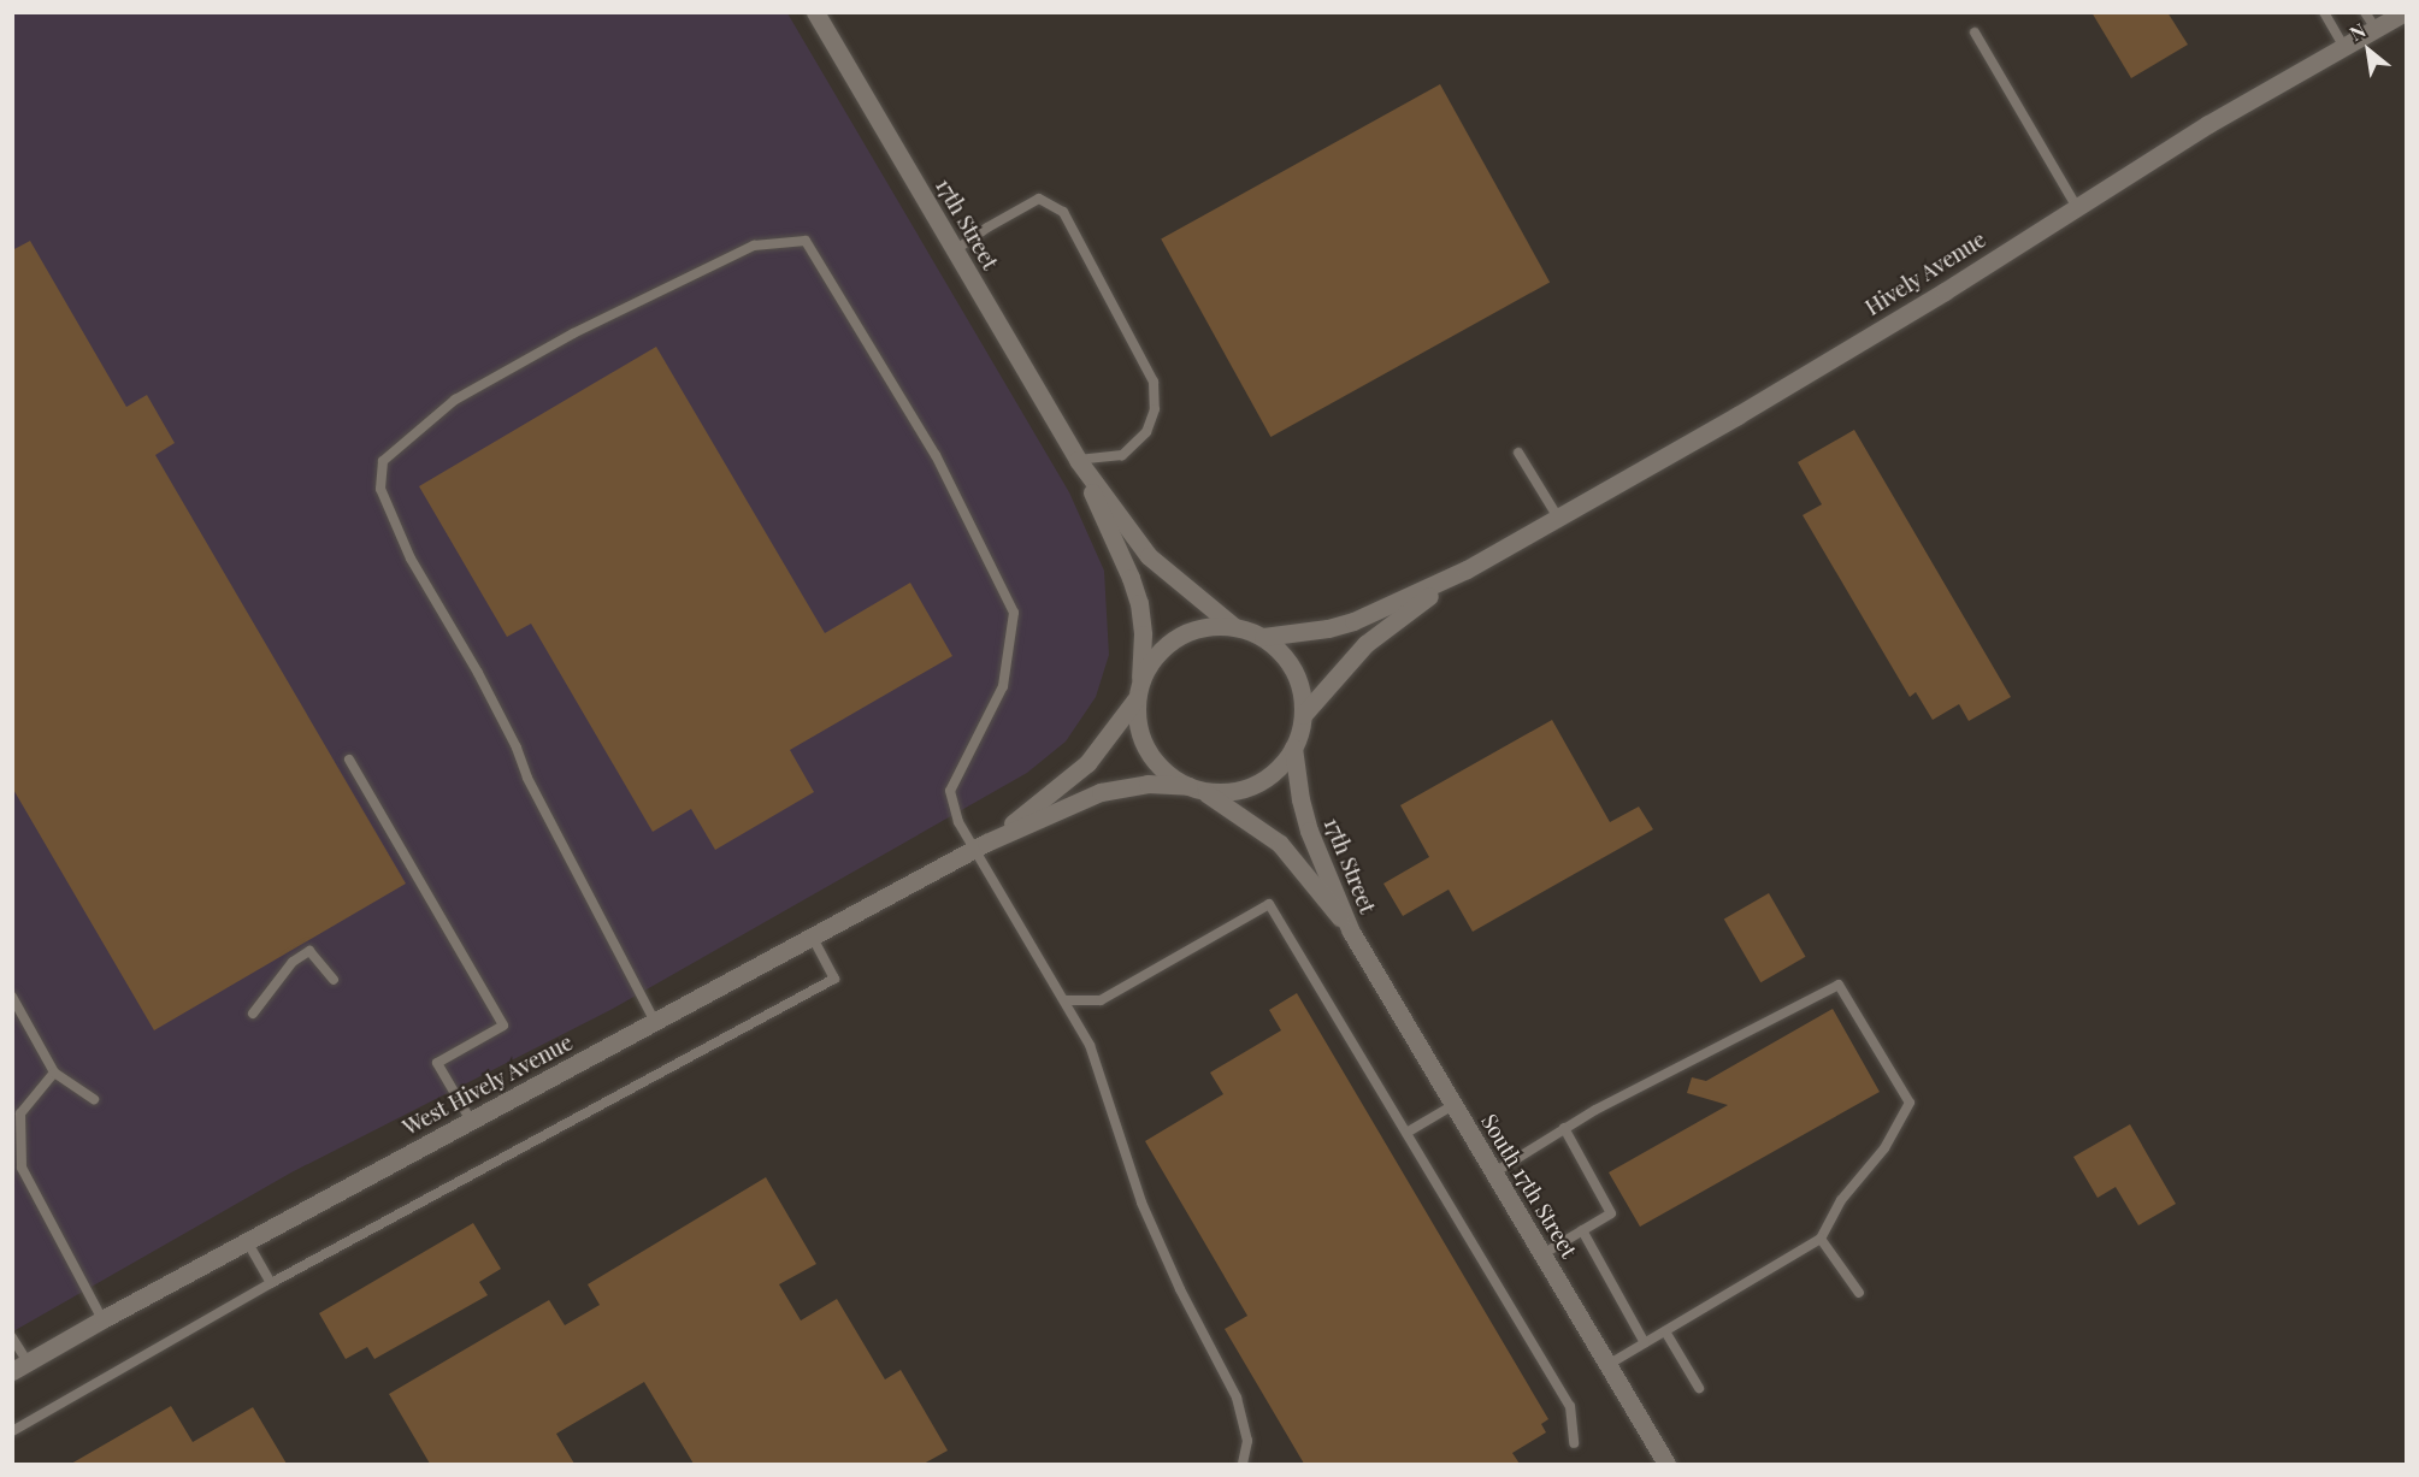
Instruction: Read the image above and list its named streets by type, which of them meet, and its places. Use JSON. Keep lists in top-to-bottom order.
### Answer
{
  "streets": {
    "street": [
      "17th Street",
      "Hively Avenue",
      "West Hively Avenue",
      "South 17th Street"
    ]
  },
  "crossings": [
    ["17th Street", "Hively Avenue"],
    ["17th Street", "South 17th Street"]
  ],
  "north": "top left"
}
